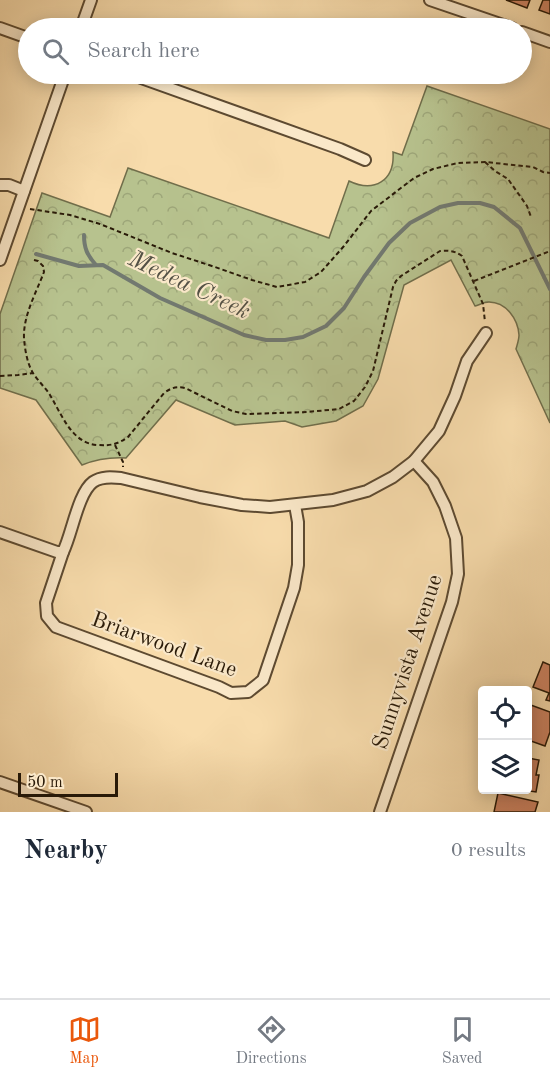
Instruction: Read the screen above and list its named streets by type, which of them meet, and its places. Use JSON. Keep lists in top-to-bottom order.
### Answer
{
  "streets": {
    "street": ["Briarwood Lane", "Sunnyvista Avenue"]
  },
  "water": ["Medea Creek"],
  "scale_bar": "50 m",
  "page": {
    "search": "Search here",
    "scale": "50 m",
    "heading": ["Nearby", "0 results"],
    "nav": ["Map", "Directions", "Saved"]
  }
}
